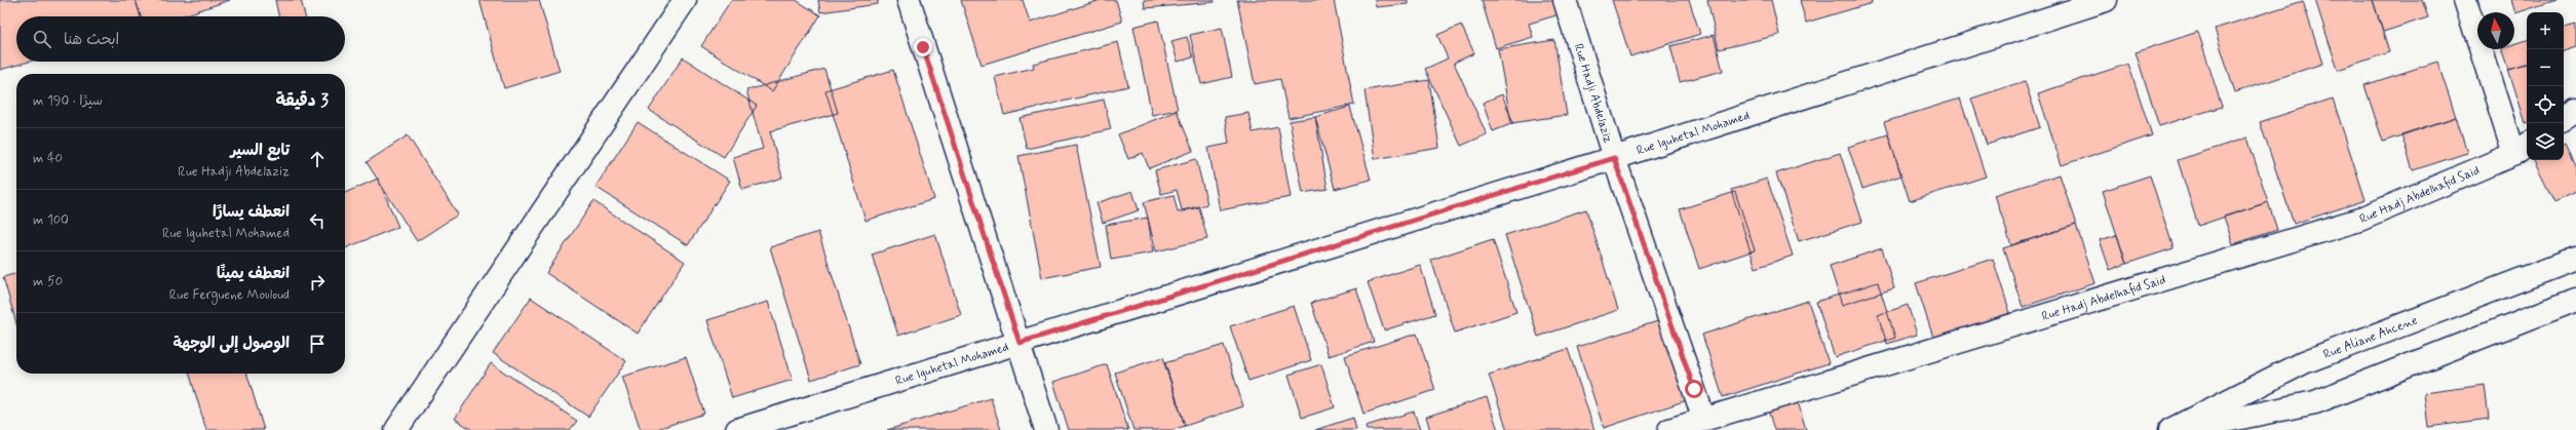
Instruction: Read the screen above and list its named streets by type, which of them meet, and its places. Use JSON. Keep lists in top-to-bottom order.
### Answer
{
  "streets": {
    "street": [
      "Rue Hadji Abdelaziz",
      "Rue Iguhetal Mohamed",
      "Rue Hadj Abdelhafid Said",
      "Rue Aliane Ahcene"
    ]
  },
  "crossings": [
    ["Rue Hadji Abdelaziz", "Rue Iguhetal Mohamed"],
    ["Rue Hadji Abdelaziz", "Rue Hadj Abdelhafid Said"]
  ],
  "north": "top",
  "page": {
    "map_buttons": ["+", "−"],
    "search": "ابحث هنا",
    "heading": ["3 دقيقة", "سيرًا · 190 m"],
    "list": [
      ["تابع السير", "Rue Hadji Abdelaziz", "40 m"],
      ["انعطف يسارًا", "Rue Iguhetal Mohamed", "100 m"],
      ["انعطف يمينًا", "Rue Ferguene Mouloud", "50 m"],
      "الوصول إلى الوجهة"
    ]
  }
}
